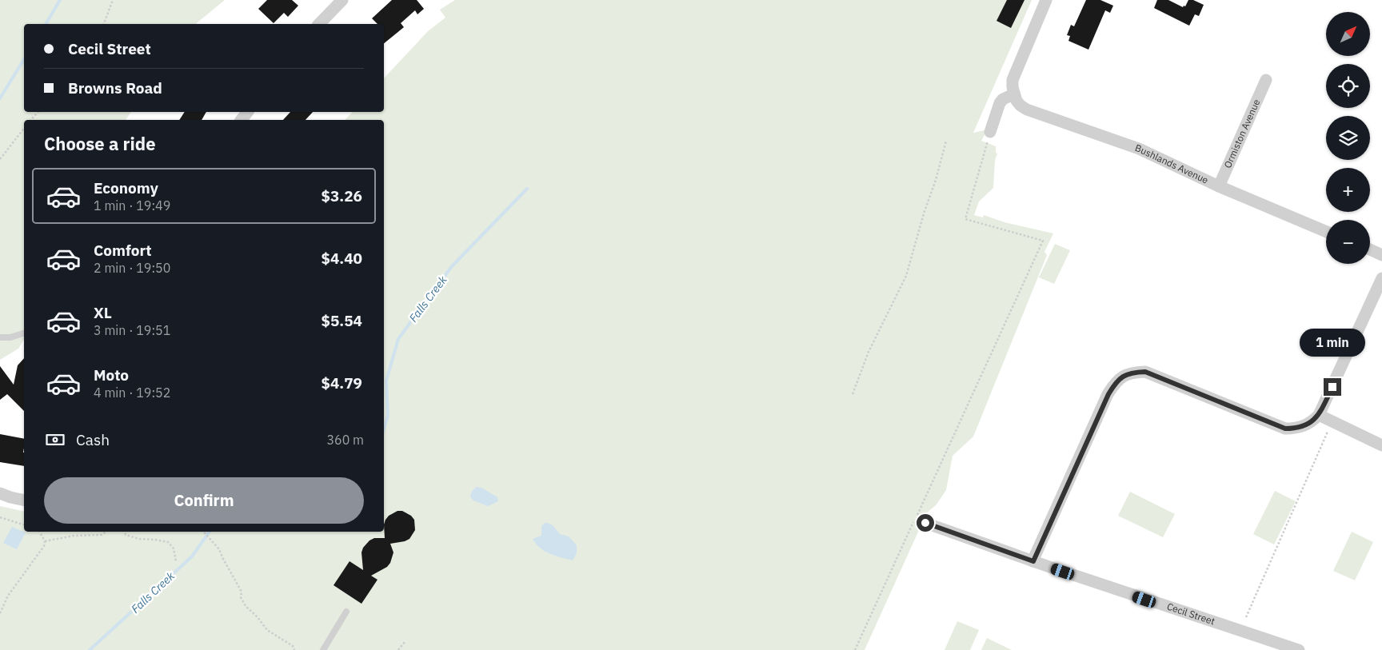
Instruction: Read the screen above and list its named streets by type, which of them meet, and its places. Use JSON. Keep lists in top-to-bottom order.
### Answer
{
  "streets": {
    "street": ["Ormiston Avenue", "Bushlands Avenue", "Cecil Street"]
  },
  "crossings": [
    ["Ormiston Avenue", "Bushlands Avenue"]
  ],
  "water": ["Falls Creek"],
  "north": "top right",
  "page": {
    "map_buttons": ["+", "−"],
    "banner": ["Cecil Street", "Browns Road"],
    "heading": "Choose a ride",
    "list": [
      {
        "name": "Economy",
        "note": "1 min · 19:49",
        "value": "$3.26"
      },
      {
        "name": "Comfort",
        "note": "2 min · 19:50",
        "value": "$4.40"
      },
      {
        "name": "XL",
        "note": "3 min · 19:51",
        "value": "$5.54"
      },
      {
        "name": "Moto",
        "note": "4 min · 19:52",
        "value": "$4.79"
      }
    ],
    "bubble": "1 min",
    "pay": ["Cash", "360 m"],
    "buttons": "Confirm"
  }
}
